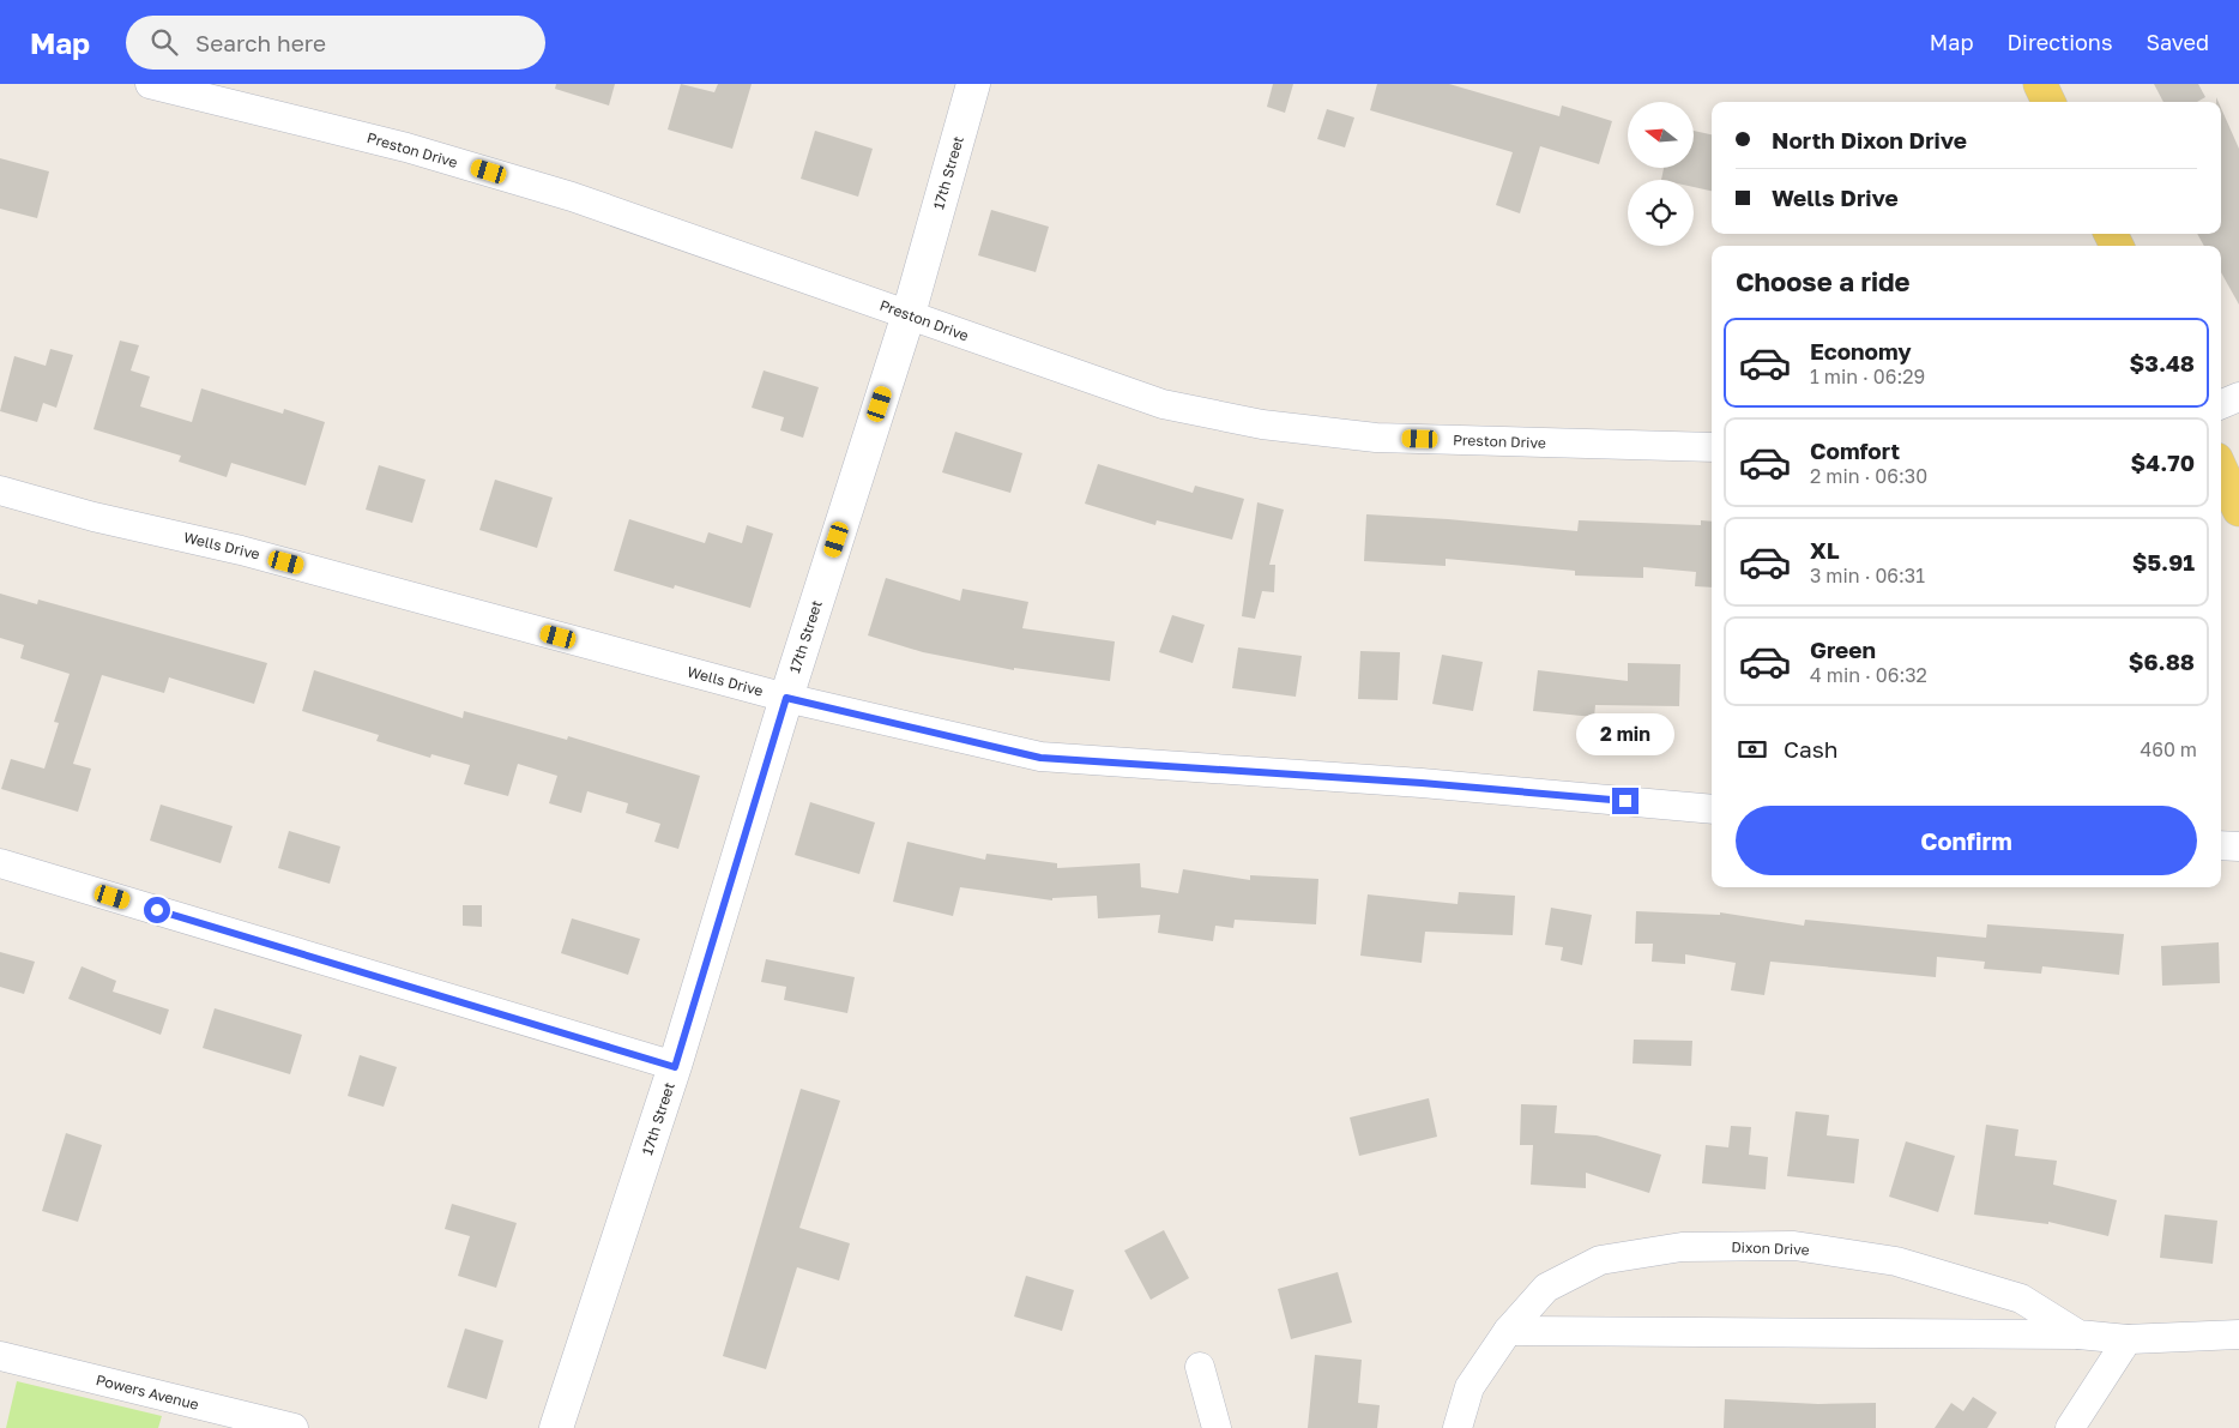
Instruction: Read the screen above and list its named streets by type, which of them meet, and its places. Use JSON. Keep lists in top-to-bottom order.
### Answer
{
  "streets": {
    "street": [
      "Preston Drive",
      "17th Street",
      "Wells Drive",
      "Dixon Drive",
      "Powers Avenue"
    ]
  },
  "crossings": [
    ["Preston Drive", "17th Street"],
    ["17th Street", "Wells Drive"]
  ],
  "north": "left",
  "page": {
    "header": "Map",
    "search": "Search here",
    "nav": ["Map", "Directions", "Saved"],
    "banner": ["North Dixon Drive", "Wells Drive"],
    "heading": "Choose a ride",
    "list": [
      {
        "name": "Economy",
        "note": "1 min · 06:29",
        "value": "$3.48"
      },
      {
        "name": "Comfort",
        "note": "2 min · 06:30",
        "value": "$4.70"
      },
      {
        "name": "XL",
        "note": "3 min · 06:31",
        "value": "$5.91"
      },
      {
        "name": "Green",
        "note": "4 min · 06:32",
        "value": "$6.88"
      }
    ],
    "bubble": "2 min",
    "pay": ["Cash", "460 m"],
    "buttons": "Confirm"
  }
}
